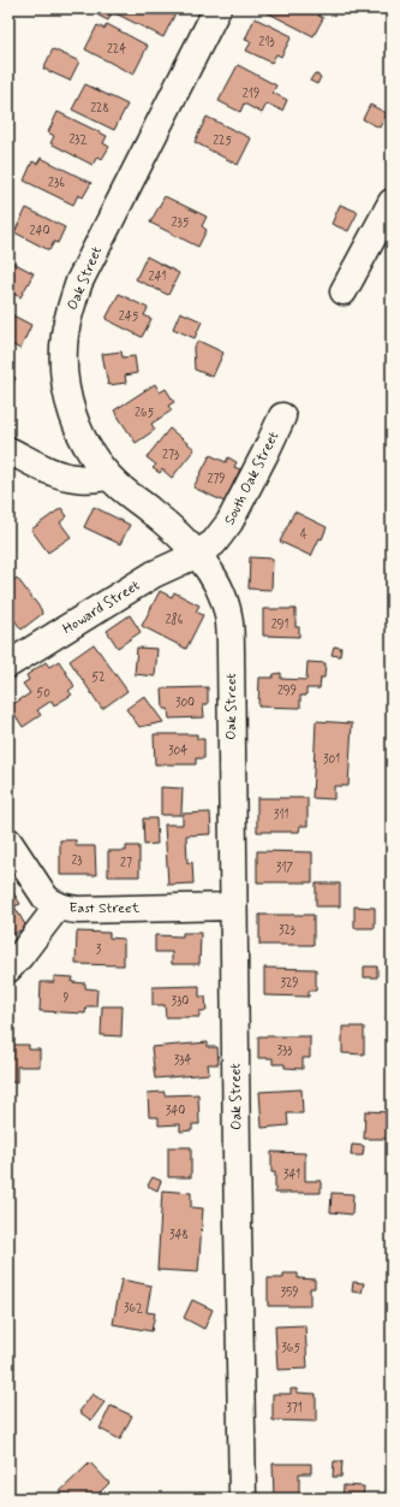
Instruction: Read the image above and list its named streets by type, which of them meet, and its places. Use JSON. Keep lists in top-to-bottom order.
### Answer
{
  "streets": {
    "street": [
      "Oak Street",
      "South Oak Street",
      "Howard Street",
      "East Street"
    ]
  },
  "crossings": [
    ["Oak Street", "South Oak Street"],
    ["Oak Street", "Howard Street"],
    ["Oak Street", "East Street"],
    ["South Oak Street", "Howard Street"]
  ],
  "house_numbers": [
    "213",
    "224",
    "219",
    "228",
    "232",
    "225",
    "236",
    "235",
    "240",
    "241",
    "245",
    "265",
    "273",
    "279",
    "4",
    "286",
    "291",
    "52",
    "299",
    "50",
    "300",
    "304",
    "301",
    "311",
    "23",
    "27",
    "317",
    "323",
    "3",
    "329",
    "9",
    "330",
    "333",
    "334",
    "340",
    "341",
    "348",
    "359",
    "362",
    "365",
    "371"
  ]
}
